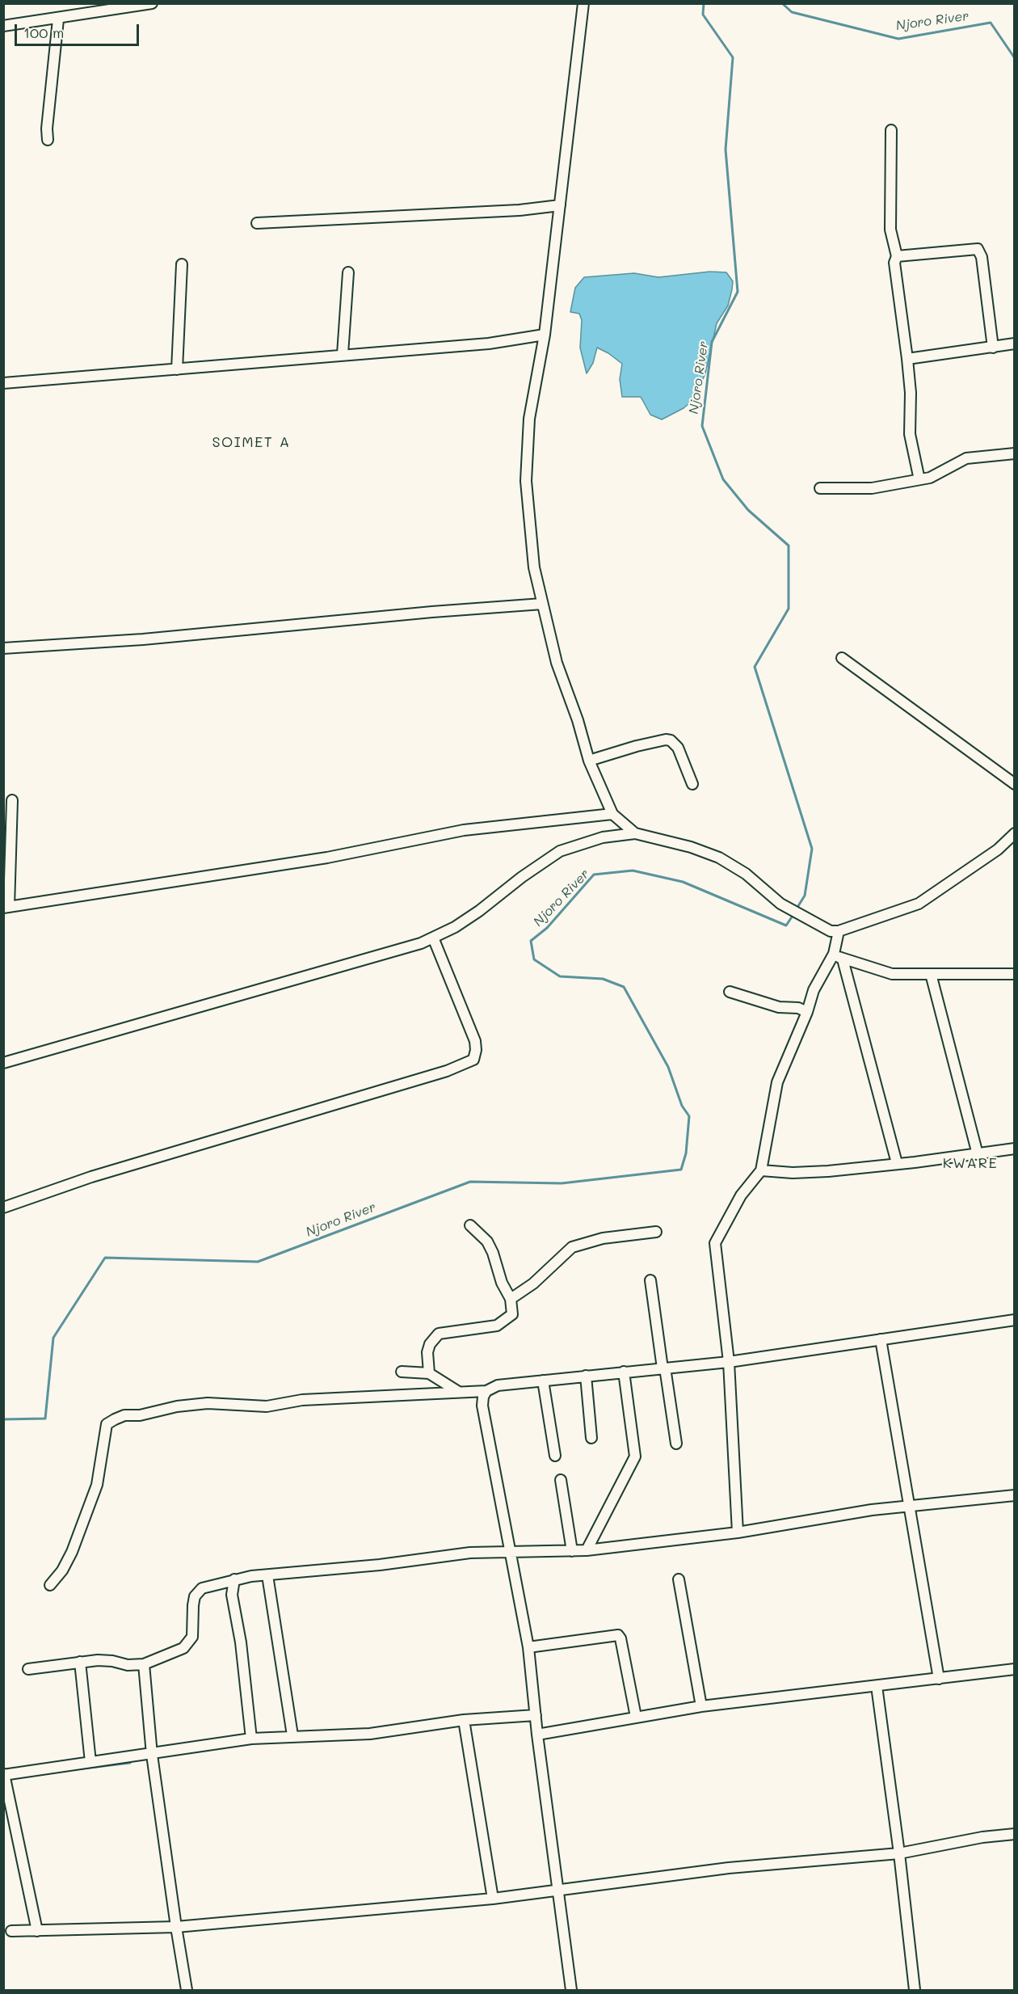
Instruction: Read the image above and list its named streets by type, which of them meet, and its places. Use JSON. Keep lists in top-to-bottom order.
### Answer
{
  "districts": ["SOIMET A", "KWARE"],
  "water": ["Njoro River"],
  "scale_bar": "100 m"
}
